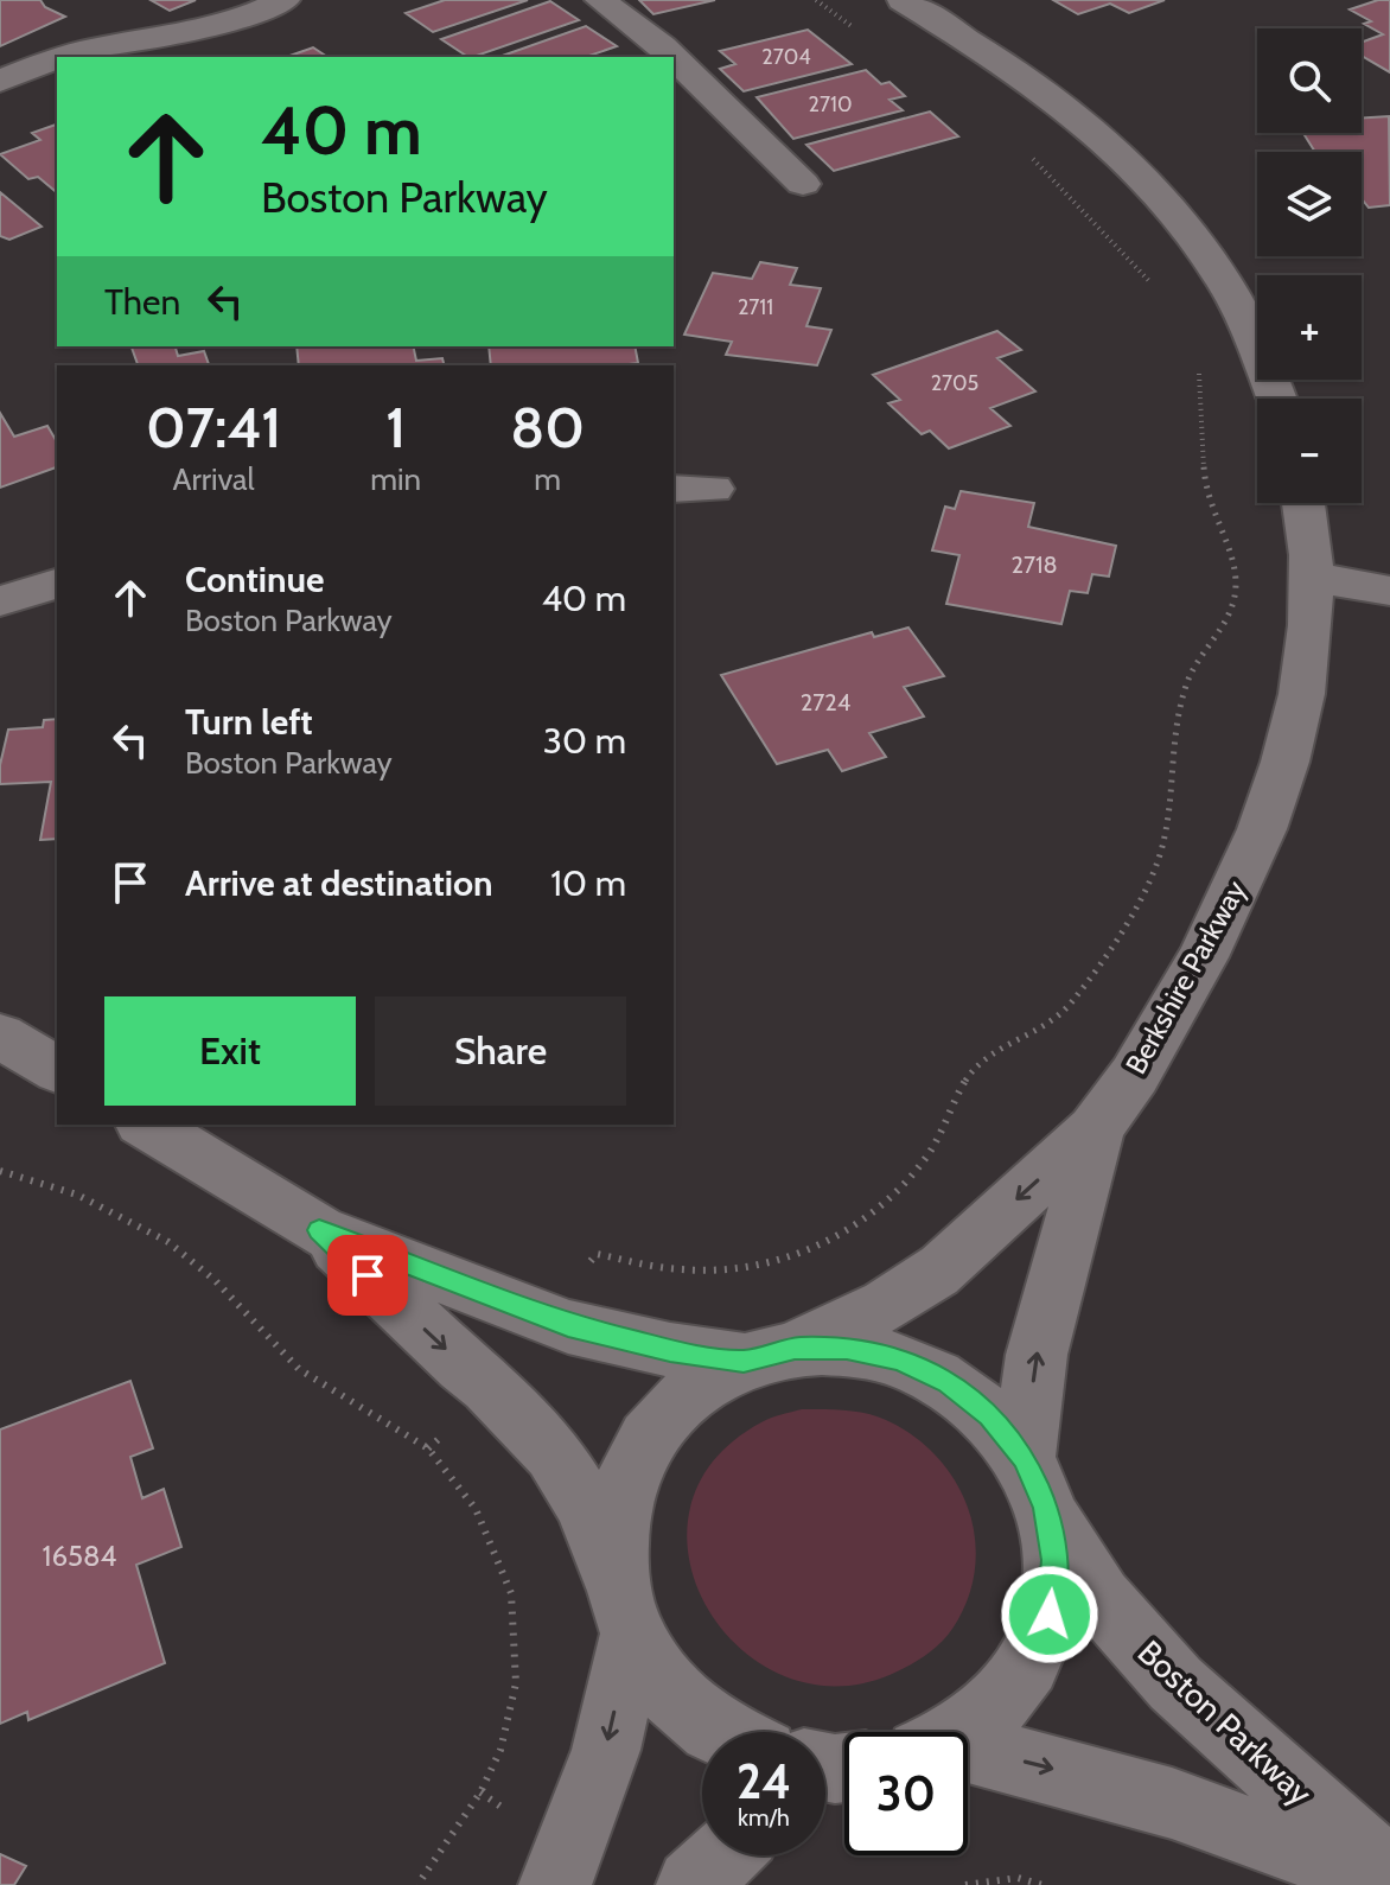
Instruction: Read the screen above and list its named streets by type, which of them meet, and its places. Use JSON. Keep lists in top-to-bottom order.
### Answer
{
  "streets": {
    "street": ["Berkshire Parkway", "Boston Parkway"]
  },
  "crossings": [
    ["Berkshire Parkway", "Boston Parkway"]
  ],
  "house_numbers": [
    "2704",
    "2710",
    "2711",
    "2705",
    "2718",
    "2724",
    "16584"
  ],
  "page": {
    "map_buttons": ["+", "−"],
    "turn": ["40 m", "Boston Parkway"],
    "then": "Then",
    "eta": [
      "07:41",
      "Arrival",
      "1",
      "min",
      "80",
      "m"
    ],
    "list": [
      {
        "name": "Continue",
        "note": "Boston Parkway",
        "value": "40 m"
      },
      {
        "name": "Turn left",
        "note": "Boston Parkway",
        "value": "30 m"
      },
      {
        "name": "Arrive at destination",
        "value": "10 m"
      }
    ],
    "buttons": ["Exit", "Share"],
    "speed": "24 km/h",
    "limit": "30"
  }
}
